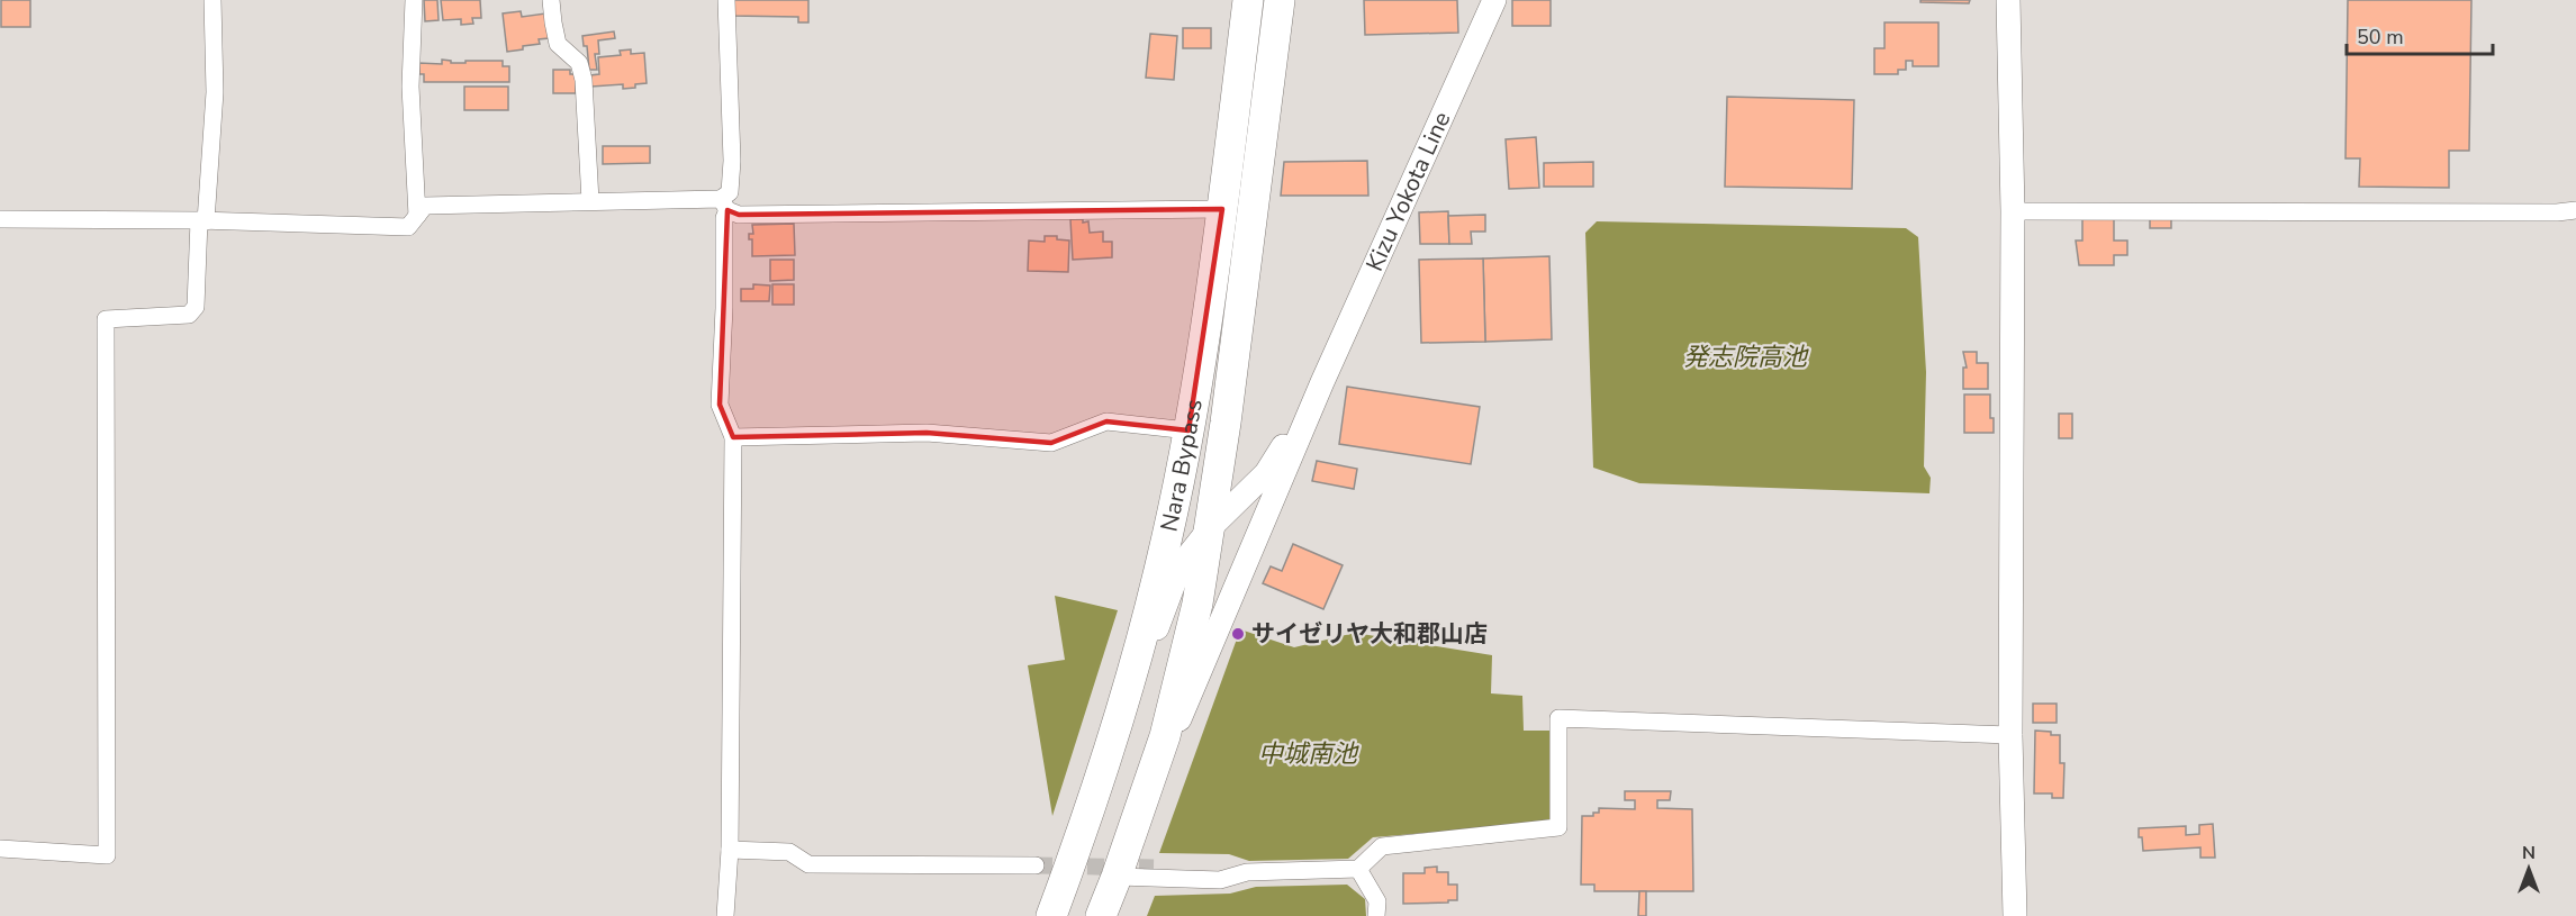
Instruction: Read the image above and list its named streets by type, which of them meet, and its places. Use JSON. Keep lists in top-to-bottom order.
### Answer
{
  "streets": {
    "highway": ["Nara Bypass"],
    "main road": ["Kizu Yokota Line"]
  },
  "crossings": [
    ["Kizu Yokota Line", "Nara Bypass"]
  ],
  "water": ["発志院高池", "中城南池"],
  "places": ["サイゼリヤ大和郡山店"],
  "scale_bar": "50 m",
  "north": "top"
}
